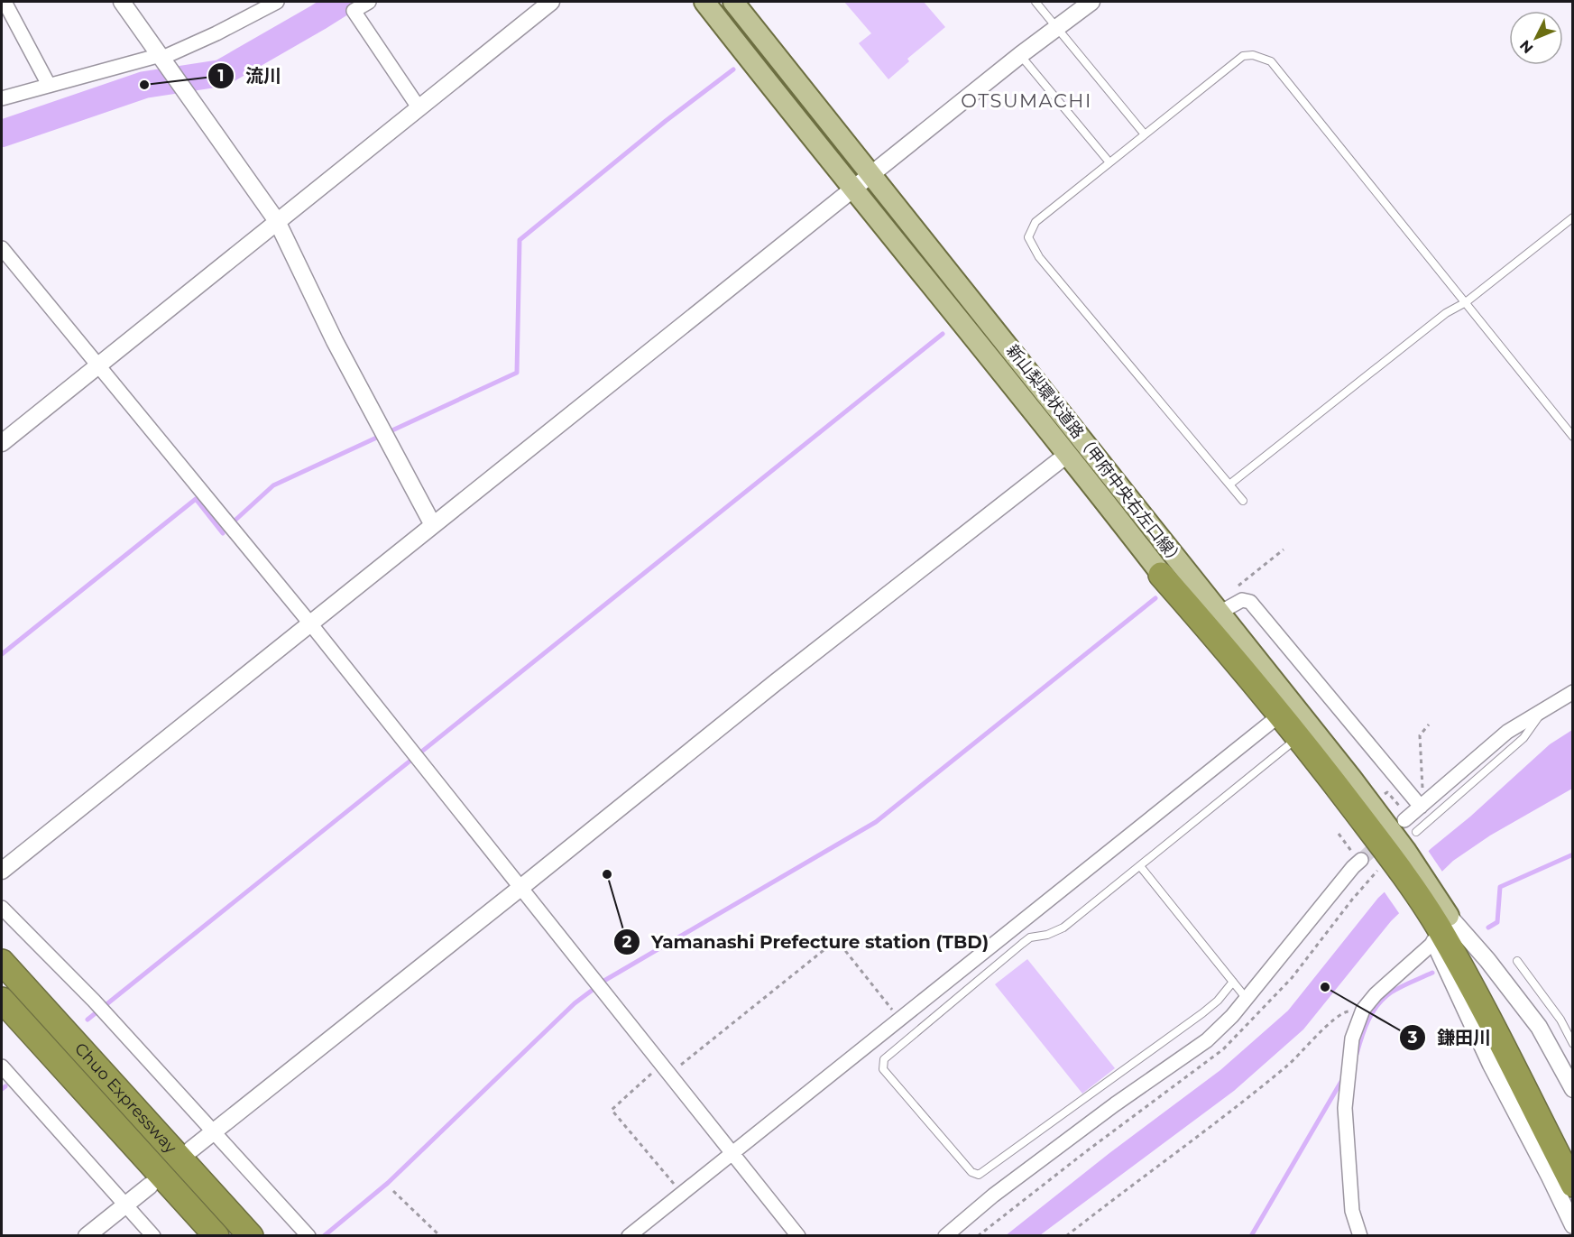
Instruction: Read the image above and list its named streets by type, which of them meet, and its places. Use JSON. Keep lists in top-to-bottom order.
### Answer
{
  "streets": {
    "highway": ["Chuo Expressway"],
    "main road": ["新山梨環状道路（甲府中央右左口線）"]
  },
  "districts": ["OTSUMACHI"],
  "places": ["流川", "Yamanashi Prefecture station (TBD)", "鎌田川"],
  "north": "bottom left"
}
